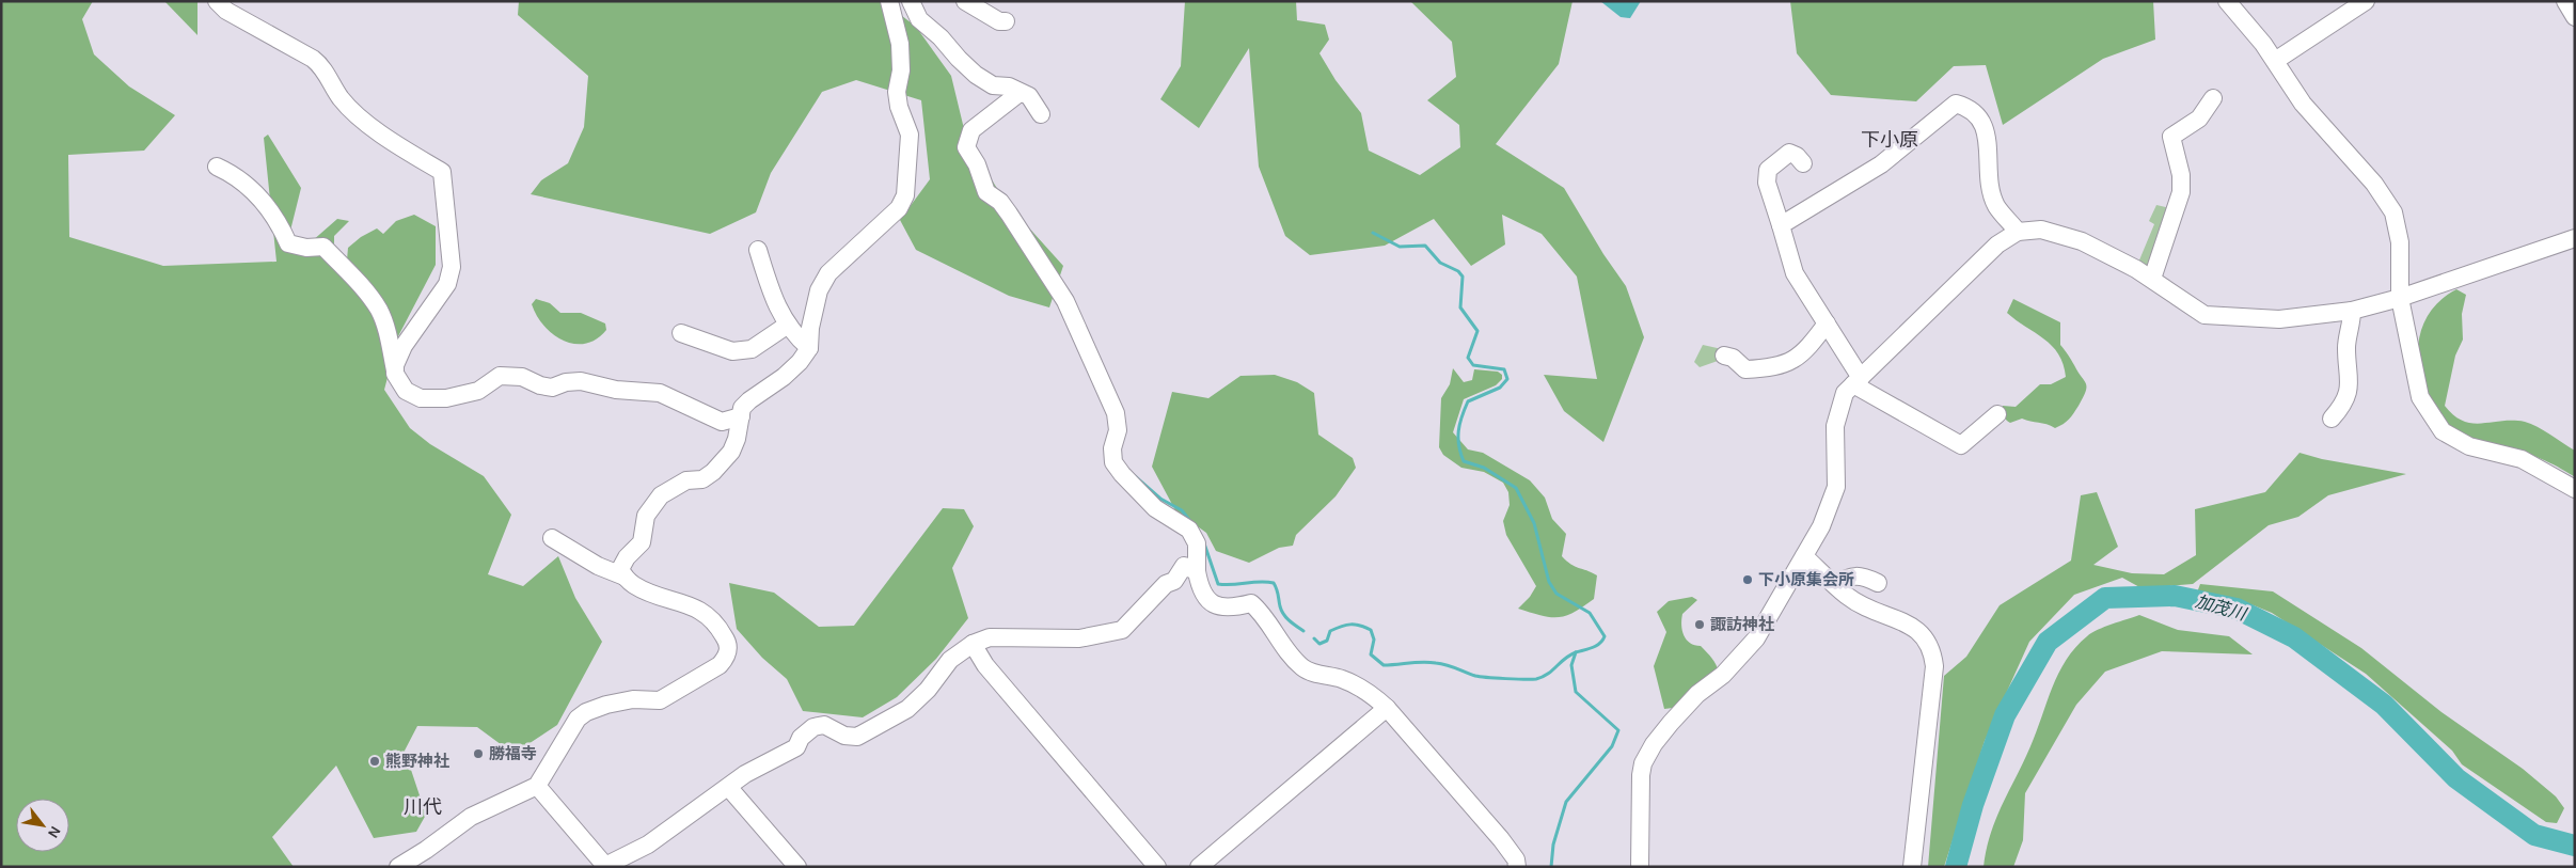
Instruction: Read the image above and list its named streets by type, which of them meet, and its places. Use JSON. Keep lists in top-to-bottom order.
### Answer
{
  "districts": ["下小原", "川代"],
  "water": ["加茂川"],
  "places": [
    "下小原集会所",
    "諏訪神社",
    "勝福寺",
    "熊野神社"
  ],
  "north": "bottom right"
}
